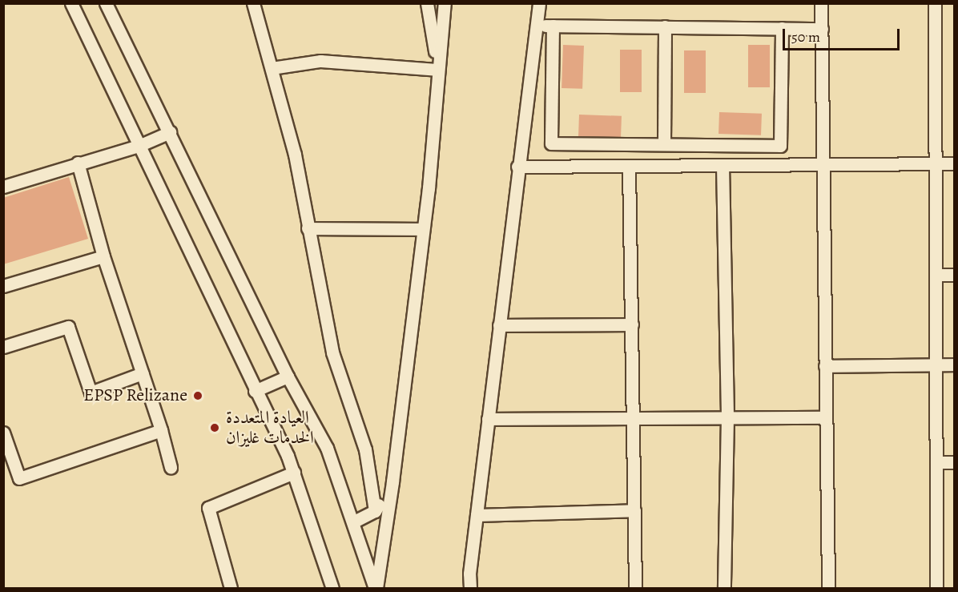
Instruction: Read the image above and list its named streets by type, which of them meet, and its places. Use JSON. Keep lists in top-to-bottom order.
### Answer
{
  "places": ["EPSP Relizane", "العيادة المتعددة الخدمات غليزان"],
  "scale_bar": "50 m"
}
